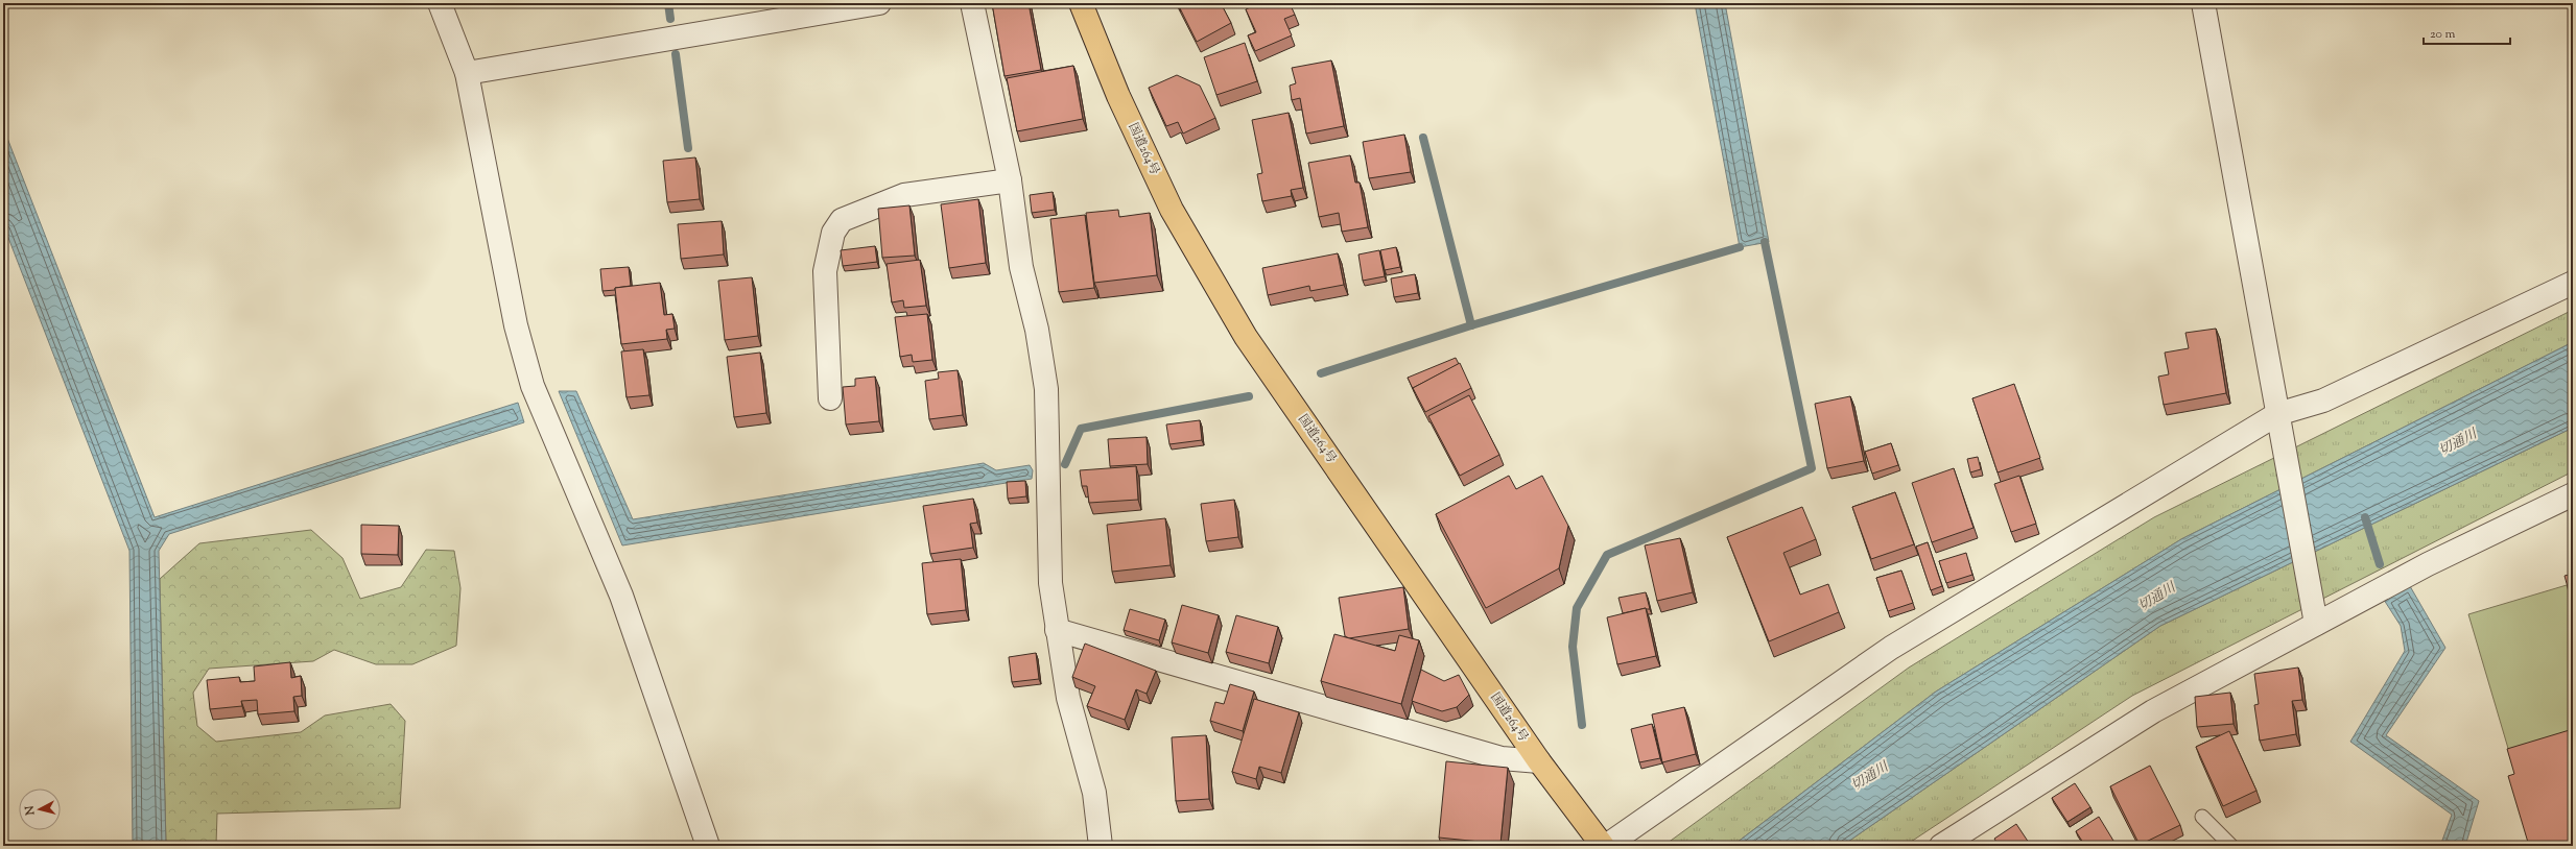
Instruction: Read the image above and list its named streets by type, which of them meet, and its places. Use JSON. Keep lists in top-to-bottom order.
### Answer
{
  "streets": {
    "highway": ["国道264号"]
  },
  "water": ["切通川"],
  "scale_bar": "20 m",
  "north": "left"
}
